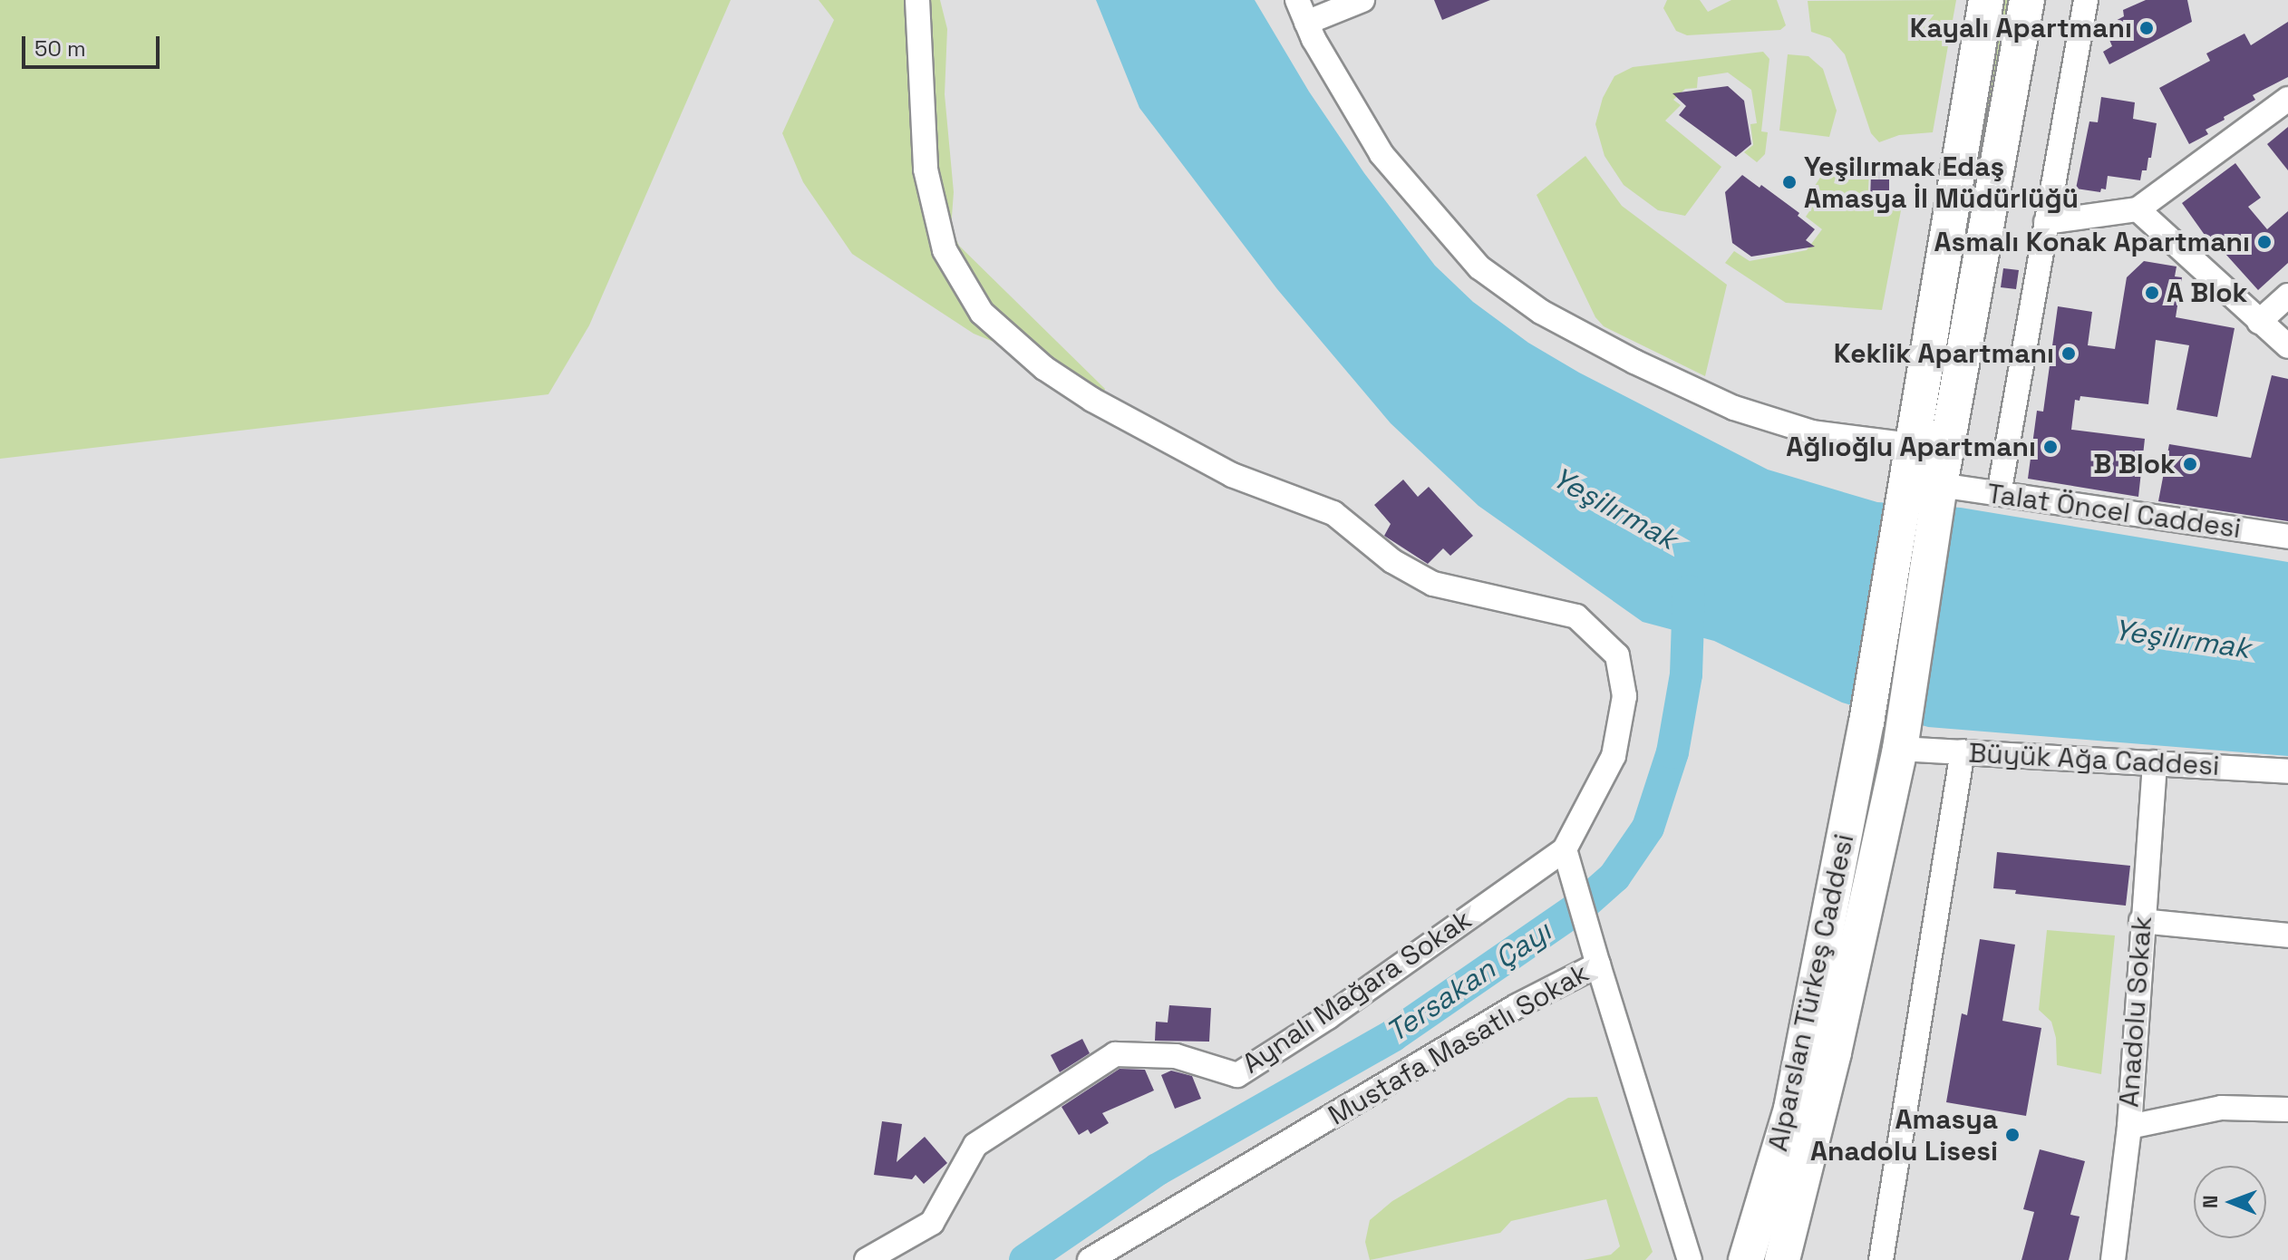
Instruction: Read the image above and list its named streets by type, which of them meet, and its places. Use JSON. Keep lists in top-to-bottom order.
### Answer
{
  "streets": {
    "highway": ["Alparslan Türkeş Caddesi"],
    "street": [
      "Talat Öncel Caddesi",
      "Büyük Ağa Caddesi",
      "Aynalı Mağara Sokak",
      "Anadolu Sokak",
      "Mustafa Masatlı Sokak"
    ]
  },
  "crossings": [
    ["Talat Öncel Caddesi", "Alparslan Türkeş Caddesi"],
    ["Büyük Ağa Caddesi", "Alparslan Türkeş Caddesi"],
    ["Büyük Ağa Caddesi", "Anadolu Sokak"]
  ],
  "water": ["Yeşilırmak", "Tersakan Çayı"],
  "places": [
    "Kayalı Apartmanı",
    "Yeşilırmak Edaş Amasya İl Müdürlüğü",
    "Asmalı Konak Apartmanı",
    "A Blok",
    "Keklik Apartmanı",
    "Ağlıoğlu Apartmanı",
    "B Blok",
    "Amasya Anadolu Lisesi"
  ],
  "scale_bar": "50 m",
  "north": "left"
}
